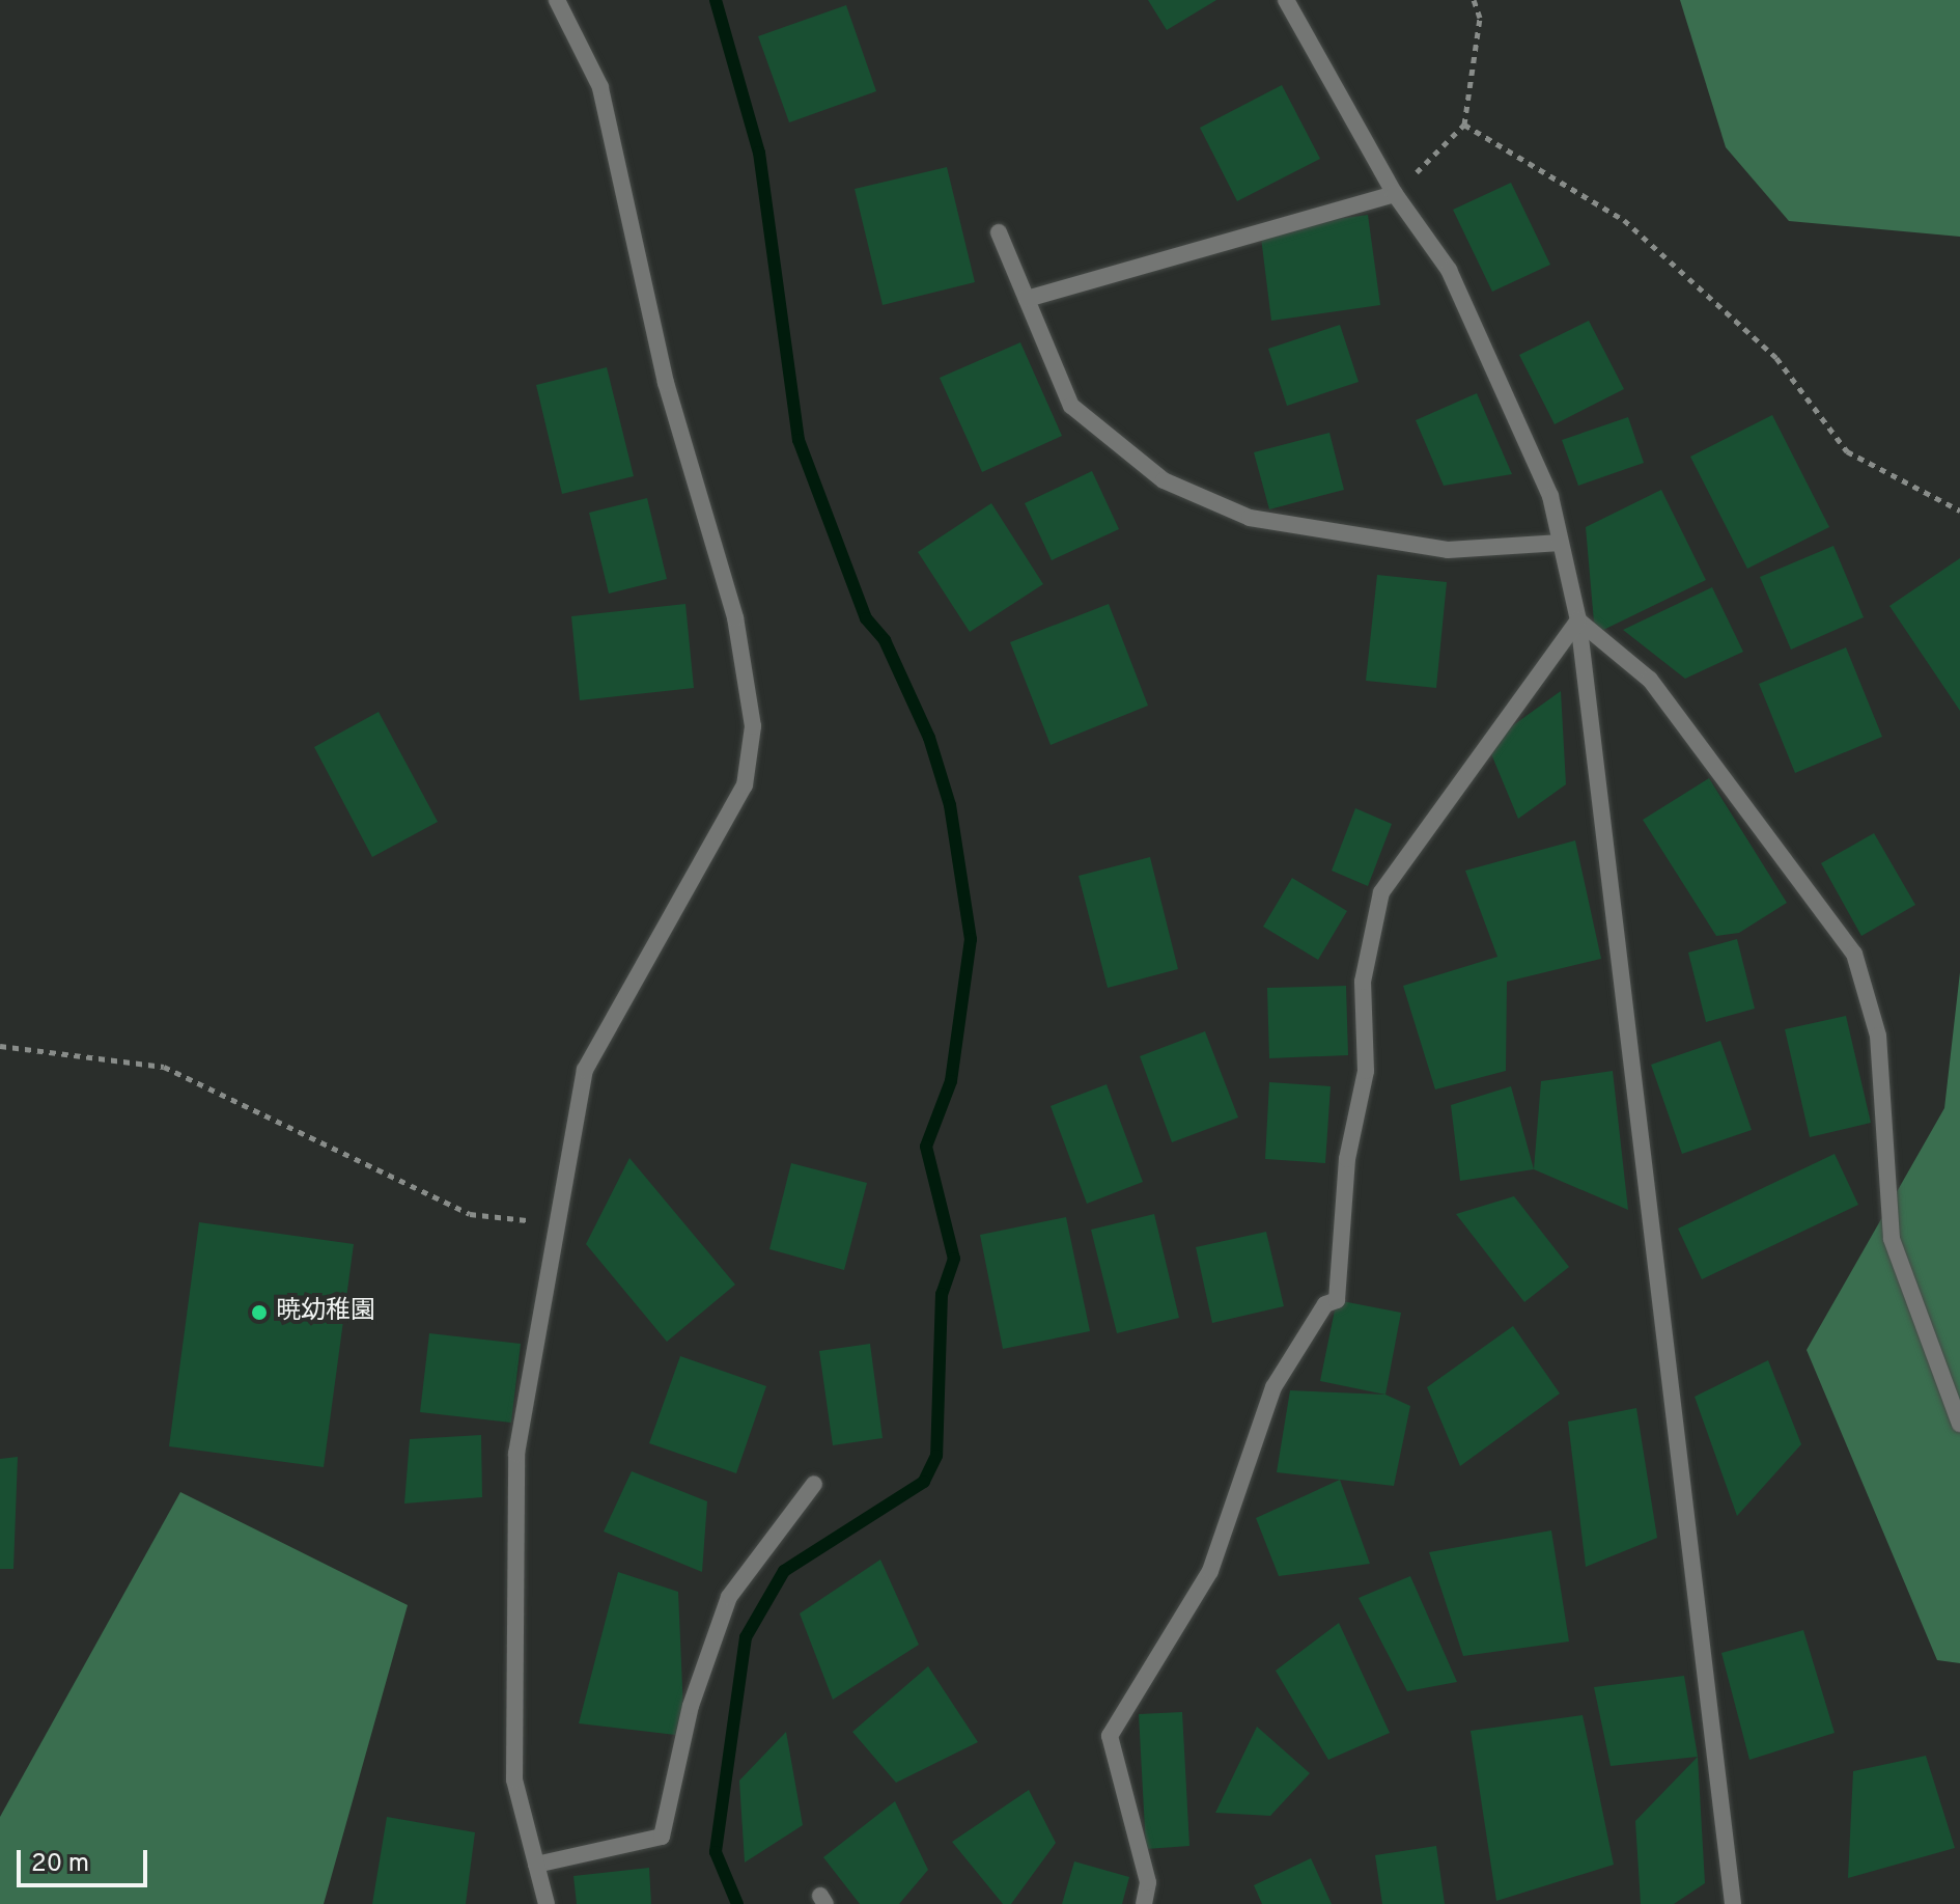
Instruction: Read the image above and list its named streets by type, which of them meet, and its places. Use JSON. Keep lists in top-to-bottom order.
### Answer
{
  "places": ["暁幼稚園"],
  "scale_bar": "20 m"
}
